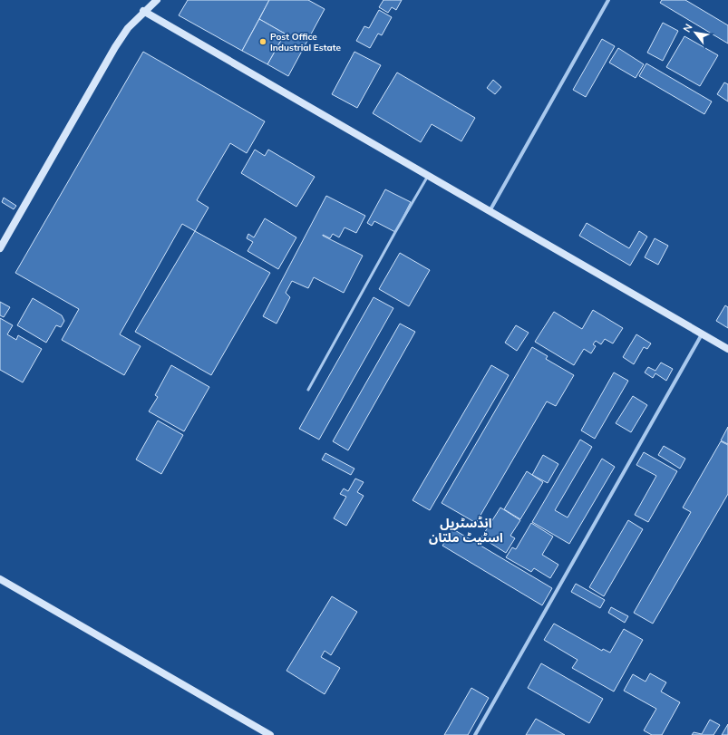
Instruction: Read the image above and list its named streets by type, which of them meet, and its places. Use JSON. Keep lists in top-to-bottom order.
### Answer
{
  "districts": ["انڈسٹریل اسٹیٹ ملتان"],
  "places": ["Post Office Industrial Estate"],
  "north": "top left"
}
